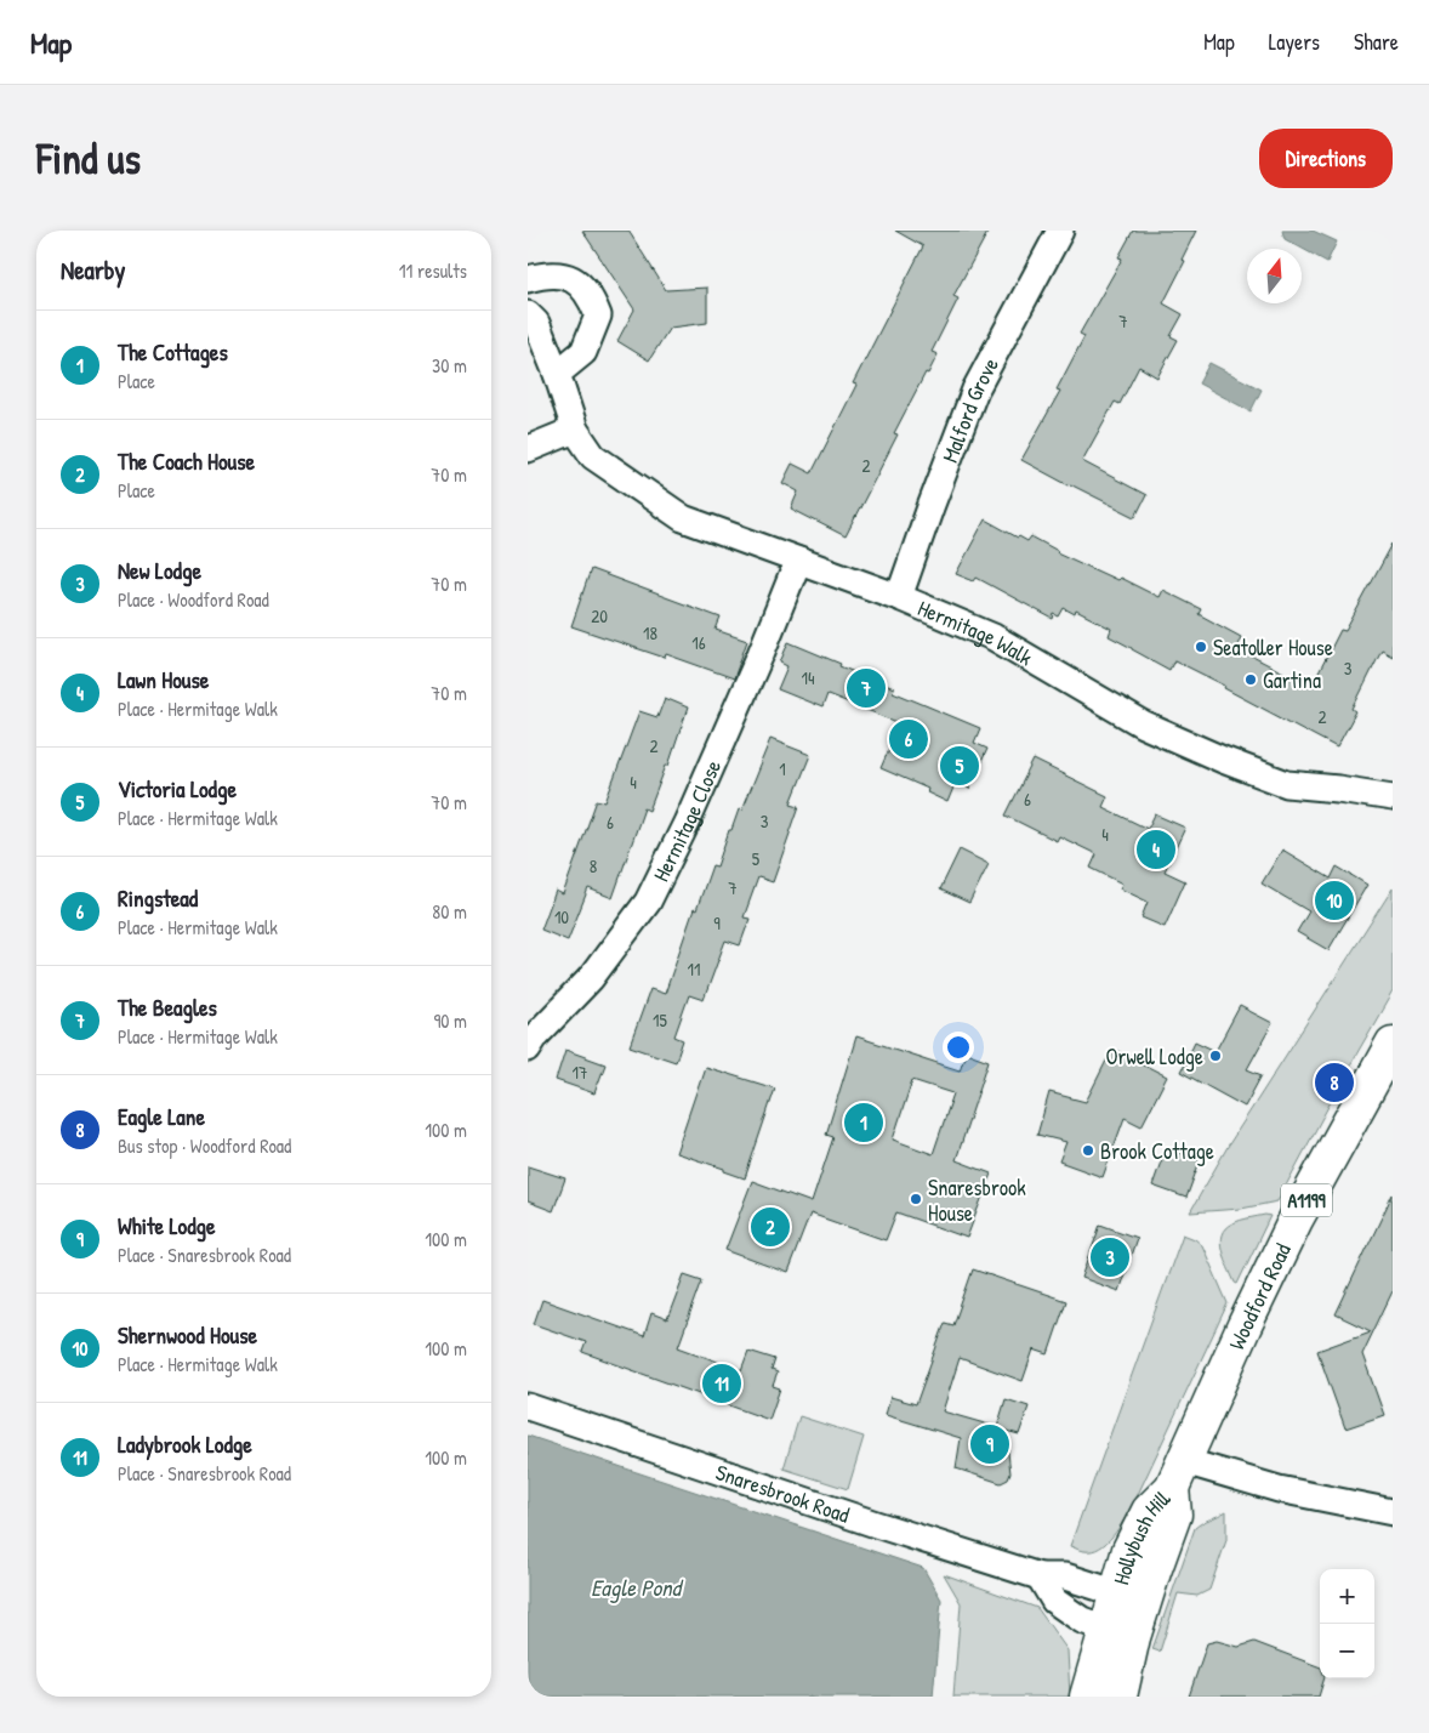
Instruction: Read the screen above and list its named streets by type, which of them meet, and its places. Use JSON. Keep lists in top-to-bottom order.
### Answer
{
  "streets": {
    "main road": ["A1199", "Woodford Road", "Hollybush Hill"],
    "street": [
      "Malford Grove",
      "Hermitage Walk",
      "Hermitage Close",
      "Snaresbrook Road"
    ]
  },
  "crossings": [
    ["Malford Grove", "Hermitage Walk"],
    ["Hermitage Walk", "Hermitage Close"],
    ["Woodford Road", "Hollybush Hill"],
    ["Snaresbrook Road", "Hollybush Hill"]
  ],
  "water": ["Eagle Pond"],
  "places": [
    "Seatoller House",
    "Gartina",
    "Orwell Lodge",
    "Brook Cottage",
    "Snaresbrook House"
  ],
  "house_numbers": [
    "7",
    "2",
    "20",
    "18",
    "16",
    "3",
    "14",
    "2",
    "2",
    "1",
    "4",
    "6",
    "3",
    "6",
    "4",
    "5",
    "8",
    "7",
    "10",
    "9",
    "11",
    "15",
    "17"
  ],
  "north": "top",
  "page": {
    "header": "Map",
    "nav": ["Map", "Layers", "Share"],
    "buttons": "Directions",
    "title": "Find us",
    "heading": ["Nearby", "11 results"],
    "list": [
      {
        "mark": "1",
        "name": "The Cottages",
        "note": "Place",
        "value": "30 m"
      },
      {
        "mark": "2",
        "name": "The Coach House",
        "note": "Place",
        "value": "70 m"
      },
      {
        "mark": "3",
        "name": "New Lodge",
        "note": "Place · Woodford Road",
        "value": "70 m"
      },
      {
        "mark": "4",
        "name": "Lawn House",
        "note": "Place · Hermitage Walk",
        "value": "70 m"
      },
      {
        "mark": "5",
        "name": "Victoria Lodge",
        "note": "Place · Hermitage Walk",
        "value": "70 m"
      },
      {
        "mark": "6",
        "name": "Ringstead",
        "note": "Place · Hermitage Walk",
        "value": "80 m"
      },
      {
        "mark": "7",
        "name": "The Beagles",
        "note": "Place · Hermitage Walk",
        "value": "90 m"
      },
      {
        "mark": "8",
        "name": "Eagle Lane",
        "note": "Bus stop · Woodford Road",
        "value": "100 m"
      },
      {
        "mark": "9",
        "name": "White Lodge",
        "note": "Place · Snaresbrook Road",
        "value": "100 m"
      },
      {
        "mark": "10",
        "name": "Shernwood House",
        "note": "Place · Hermitage Walk",
        "value": "100 m"
      },
      {
        "mark": "11",
        "name": "Ladybrook Lodge",
        "note": "Place · Snaresbrook Road",
        "value": "100 m"
      }
    ],
    "pins": [
      "7",
      "6",
      "5",
      "4",
      "10",
      "8",
      "1",
      "2",
      "3",
      "11",
      "9"
    ],
    "map_buttons": ["+", "−"]
  }
}
